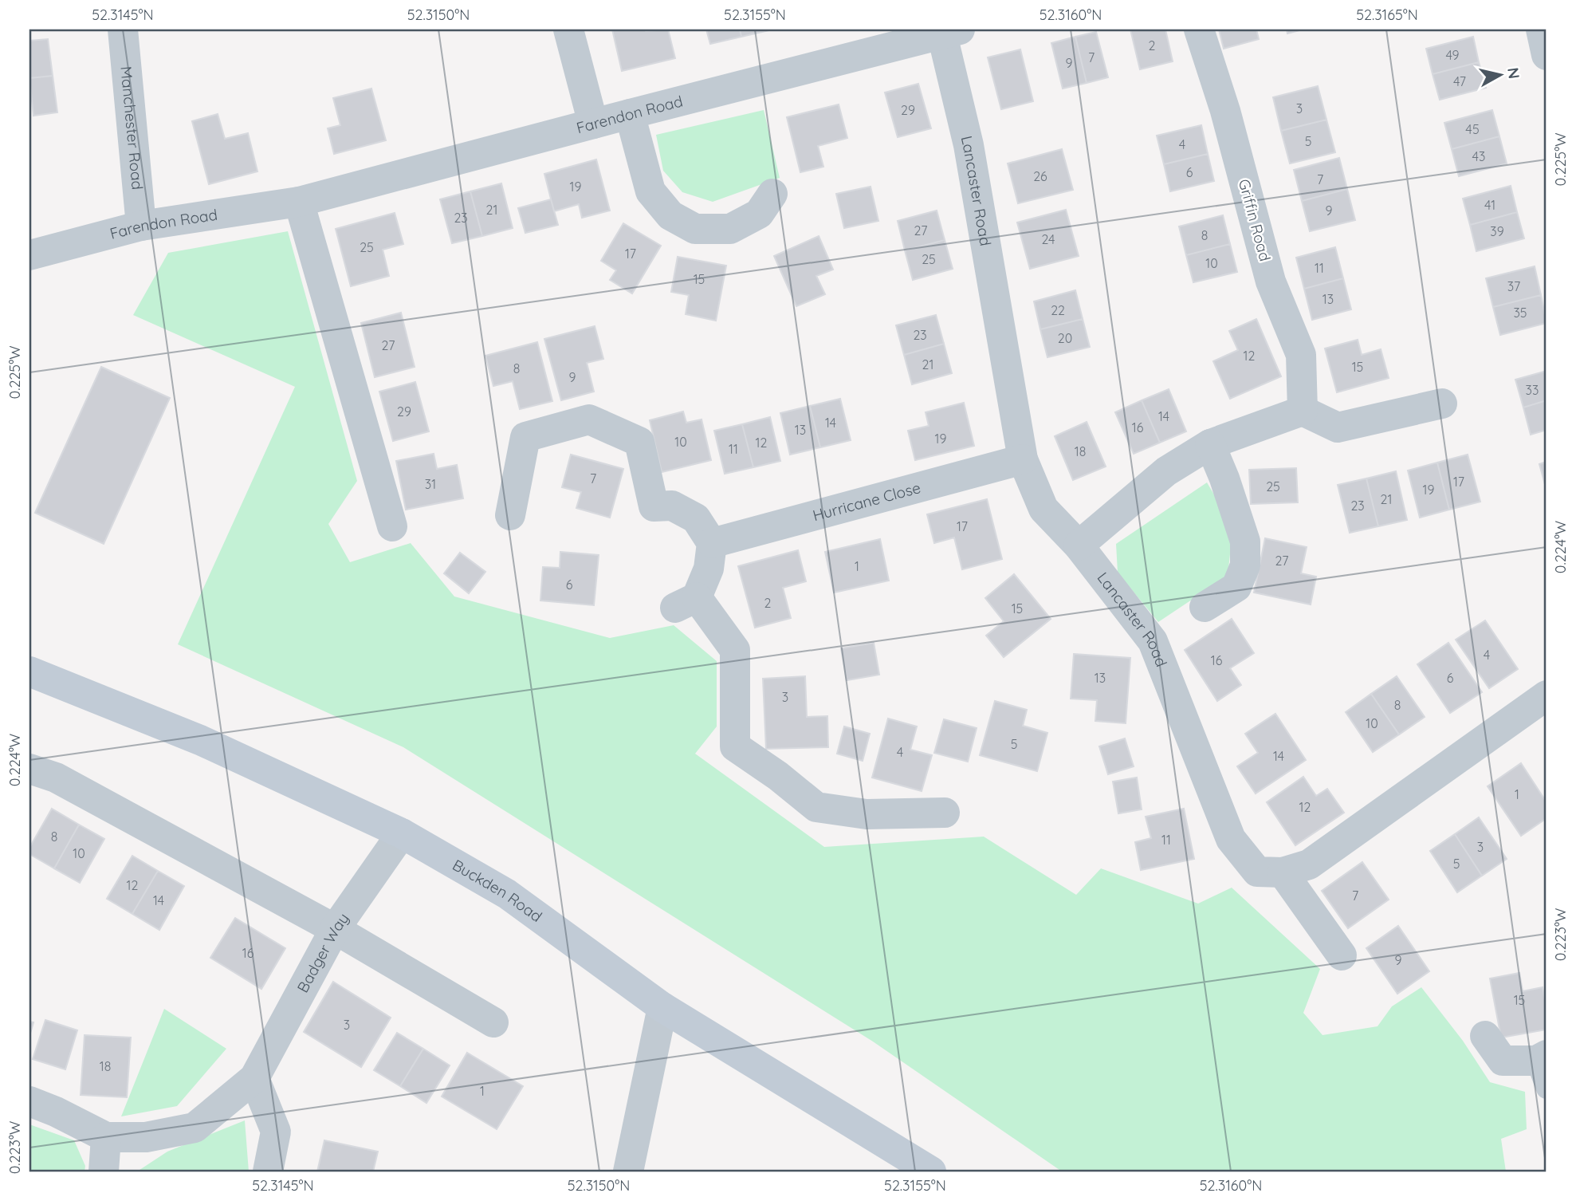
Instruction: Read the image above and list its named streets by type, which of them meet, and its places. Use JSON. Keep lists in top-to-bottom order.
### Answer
{
  "streets": {
    "main road": ["Buckden Road"],
    "street": [
      "Farendon Road",
      "Manchester Road",
      "Lancaster Road",
      "Griffin Road",
      "Hurricane Close",
      "Badger Way"
    ]
  },
  "crossings": [
    ["Farendon Road", "Manchester Road"],
    ["Farendon Road", "Lancaster Road"],
    ["Lancaster Road", "Hurricane Close"],
    ["Buckden Road", "Badger Way"]
  ],
  "house_numbers": [
    "2",
    "49",
    "7",
    "9",
    "47",
    "3",
    "29",
    "45",
    "5",
    "4",
    "43",
    "6",
    "26",
    "7",
    "19",
    "41",
    "21",
    "9",
    "23",
    "27",
    "39",
    "8",
    "24",
    "25",
    "17",
    "25",
    "10",
    "11",
    "15",
    "37",
    "13",
    "22",
    "35",
    "23",
    "20",
    "27",
    "12",
    "21",
    "15",
    "8",
    "9",
    "33",
    "29",
    "14",
    "14",
    "16",
    "13",
    "19",
    "10",
    "12",
    "11",
    "18",
    "7",
    "17",
    "31",
    "25",
    "19",
    "21",
    "23",
    "17",
    "27",
    "1",
    "6",
    "2",
    "15",
    "4",
    "16",
    "13",
    "6",
    "3",
    "8",
    "10",
    "5",
    "4",
    "14",
    "1",
    "12",
    "8",
    "11",
    "3",
    "10",
    "5",
    "12",
    "7",
    "14",
    "16",
    "9",
    "15",
    "3",
    "18",
    "1"
  ],
  "north": "right",
  "coordinates": [
    "52.3145°N",
    "52.3150°N",
    "52.3155°N",
    "52.3160°N",
    "52.3165°N",
    "0.225°W",
    "0.224°W",
    "0.223°W"
  ]
}
